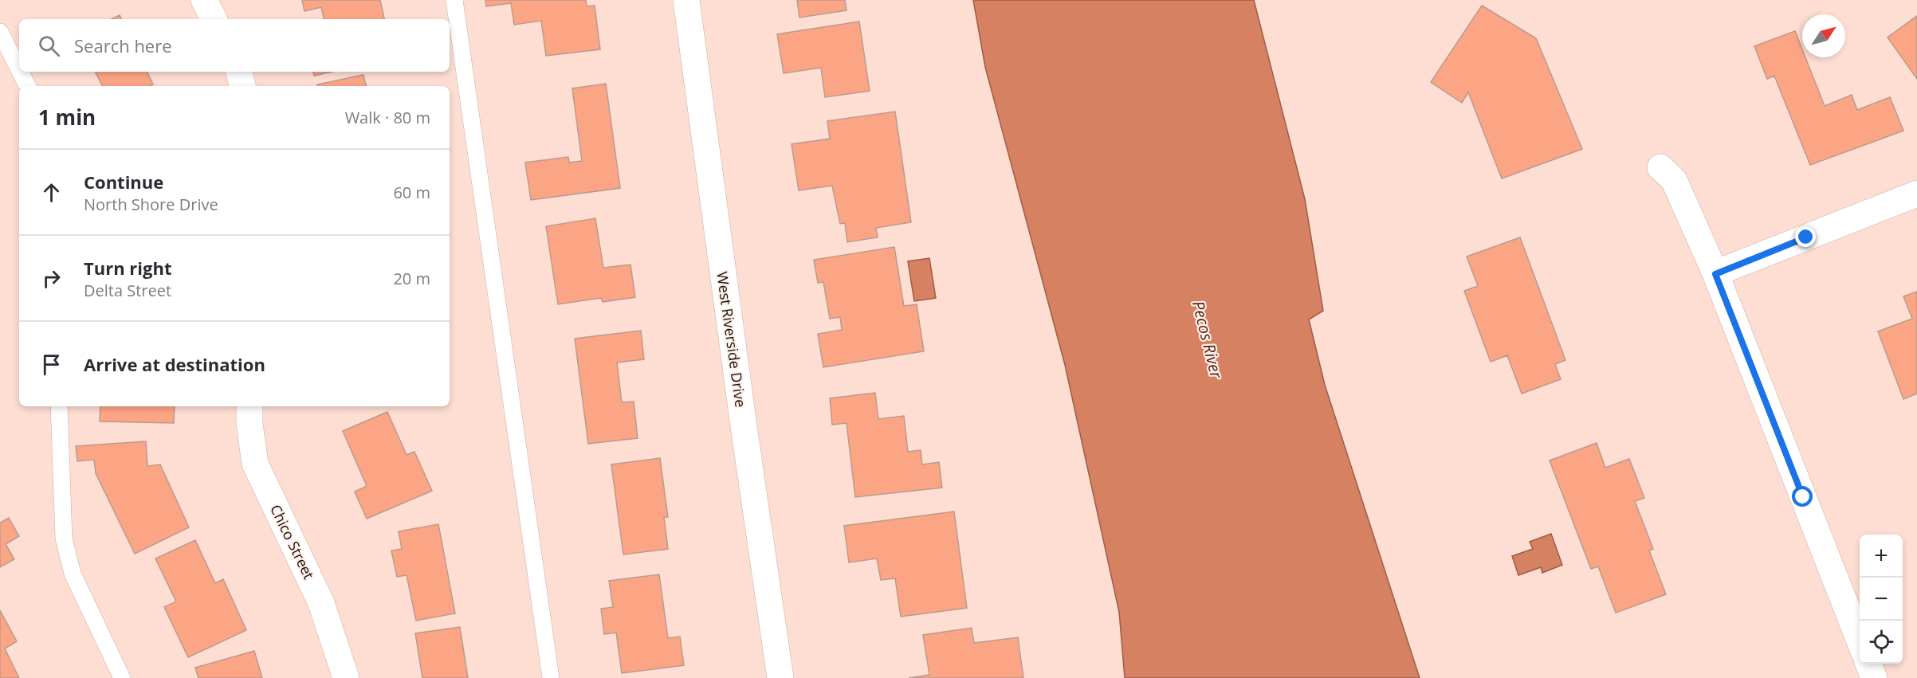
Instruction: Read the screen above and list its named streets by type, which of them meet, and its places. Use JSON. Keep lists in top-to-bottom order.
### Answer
{
  "streets": {
    "street": ["West Riverside Drive", "Chico Street"]
  },
  "water": ["Pecos River"],
  "north": "top right",
  "page": {
    "search": "Search here",
    "heading": ["1 min", "Walk · 80 m"],
    "list": [
      ["Continue", "North Shore Drive", "60 m"],
      ["Turn right", "Delta Street", "20 m"],
      "Arrive at destination"
    ],
    "map_buttons": ["+", "−"]
  }
}
